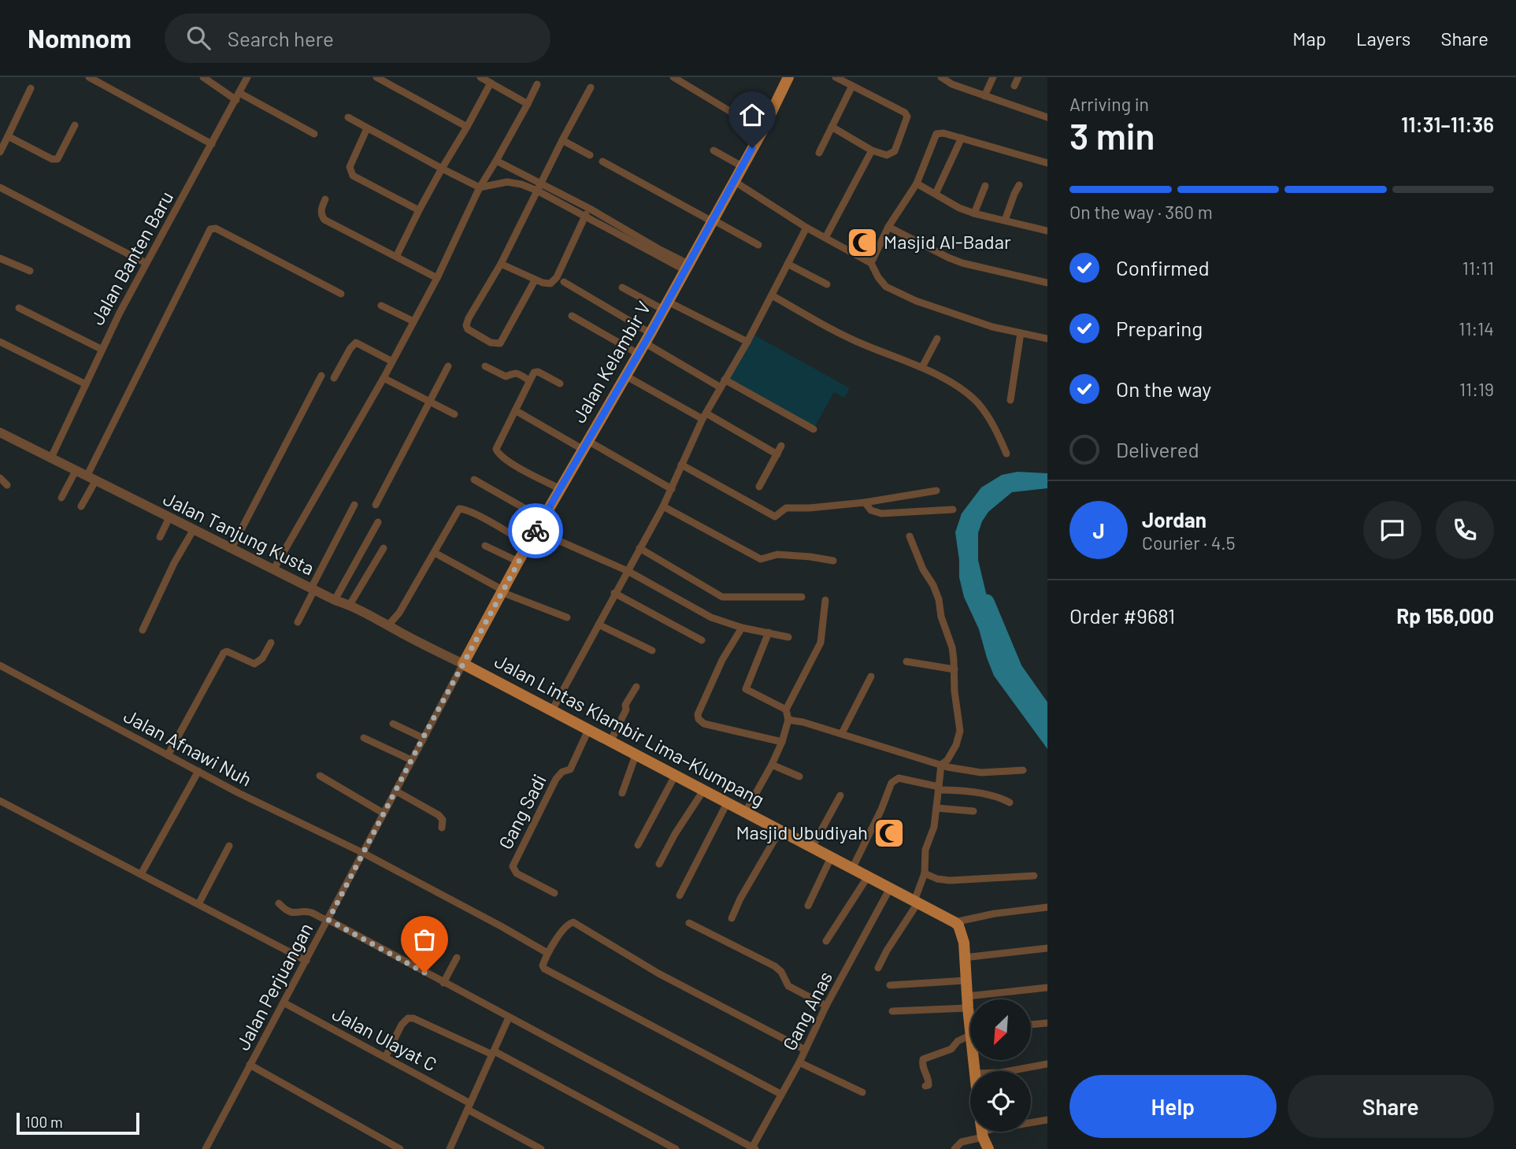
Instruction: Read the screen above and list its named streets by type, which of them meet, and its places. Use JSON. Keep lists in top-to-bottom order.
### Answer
{
  "streets": {
    "main road": ["Jalan Kelambir V", "Jalan Lintas Klambir Lima–Klumpang"],
    "street": [
      "Jalan Banten Baru",
      "Jalan Tanjung Kusta",
      "Jalan Afnawi Nuh",
      "Gang Sadi",
      "Jalan Perjuangan",
      "Gang Anas",
      "Jalan Ulayat C"
    ]
  },
  "crossings": [
    ["Jalan Banten Baru", "Jalan Tanjung Kusta"],
    ["Jalan Kelambir V", "Jalan Tanjung Kusta"],
    ["Jalan Kelambir V", "Jalan Lintas Klambir Lima–Klumpang"],
    ["Jalan Kelambir V", "Jalan Perjuangan"],
    ["Jalan Tanjung Kusta", "Jalan Lintas Klambir Lima–Klumpang"],
    ["Jalan Tanjung Kusta", "Jalan Perjuangan"],
    ["Jalan Lintas Klambir Lima–Klumpang", "Gang Sadi"],
    ["Jalan Lintas Klambir Lima–Klumpang", "Jalan Perjuangan"],
    ["Jalan Lintas Klambir Lima–Klumpang", "Gang Anas"],
    ["Jalan Afnawi Nuh", "Jalan Perjuangan"],
    ["Jalan Perjuangan", "Jalan Ulayat C"]
  ],
  "places": {
    "mosque": ["Masjid Al-Badar", "Masjid Ubudiyah"]
  },
  "scale_bar": "100 m",
  "north": "bottom left",
  "page": {
    "header": "Nomnom",
    "search": "Search here",
    "nav": ["Map", "Layers", "Share"],
    "heading": ["3 min", "Arriving in", "11:31–11:36"],
    "panel": [
      "Jordan",
      "Courier · 4.5",
      "Order #9681",
      "Rp 156,000"
    ],
    "bar": "On the way · 360 m",
    "list": [
      ["Confirmed", "11:11"],
      ["Preparing", "11:14"],
      ["On the way", "11:19"],
      "Delivered"
    ],
    "round": "J",
    "buttons": ["Help", "Share"],
    "scale": "100 m"
  }
}
